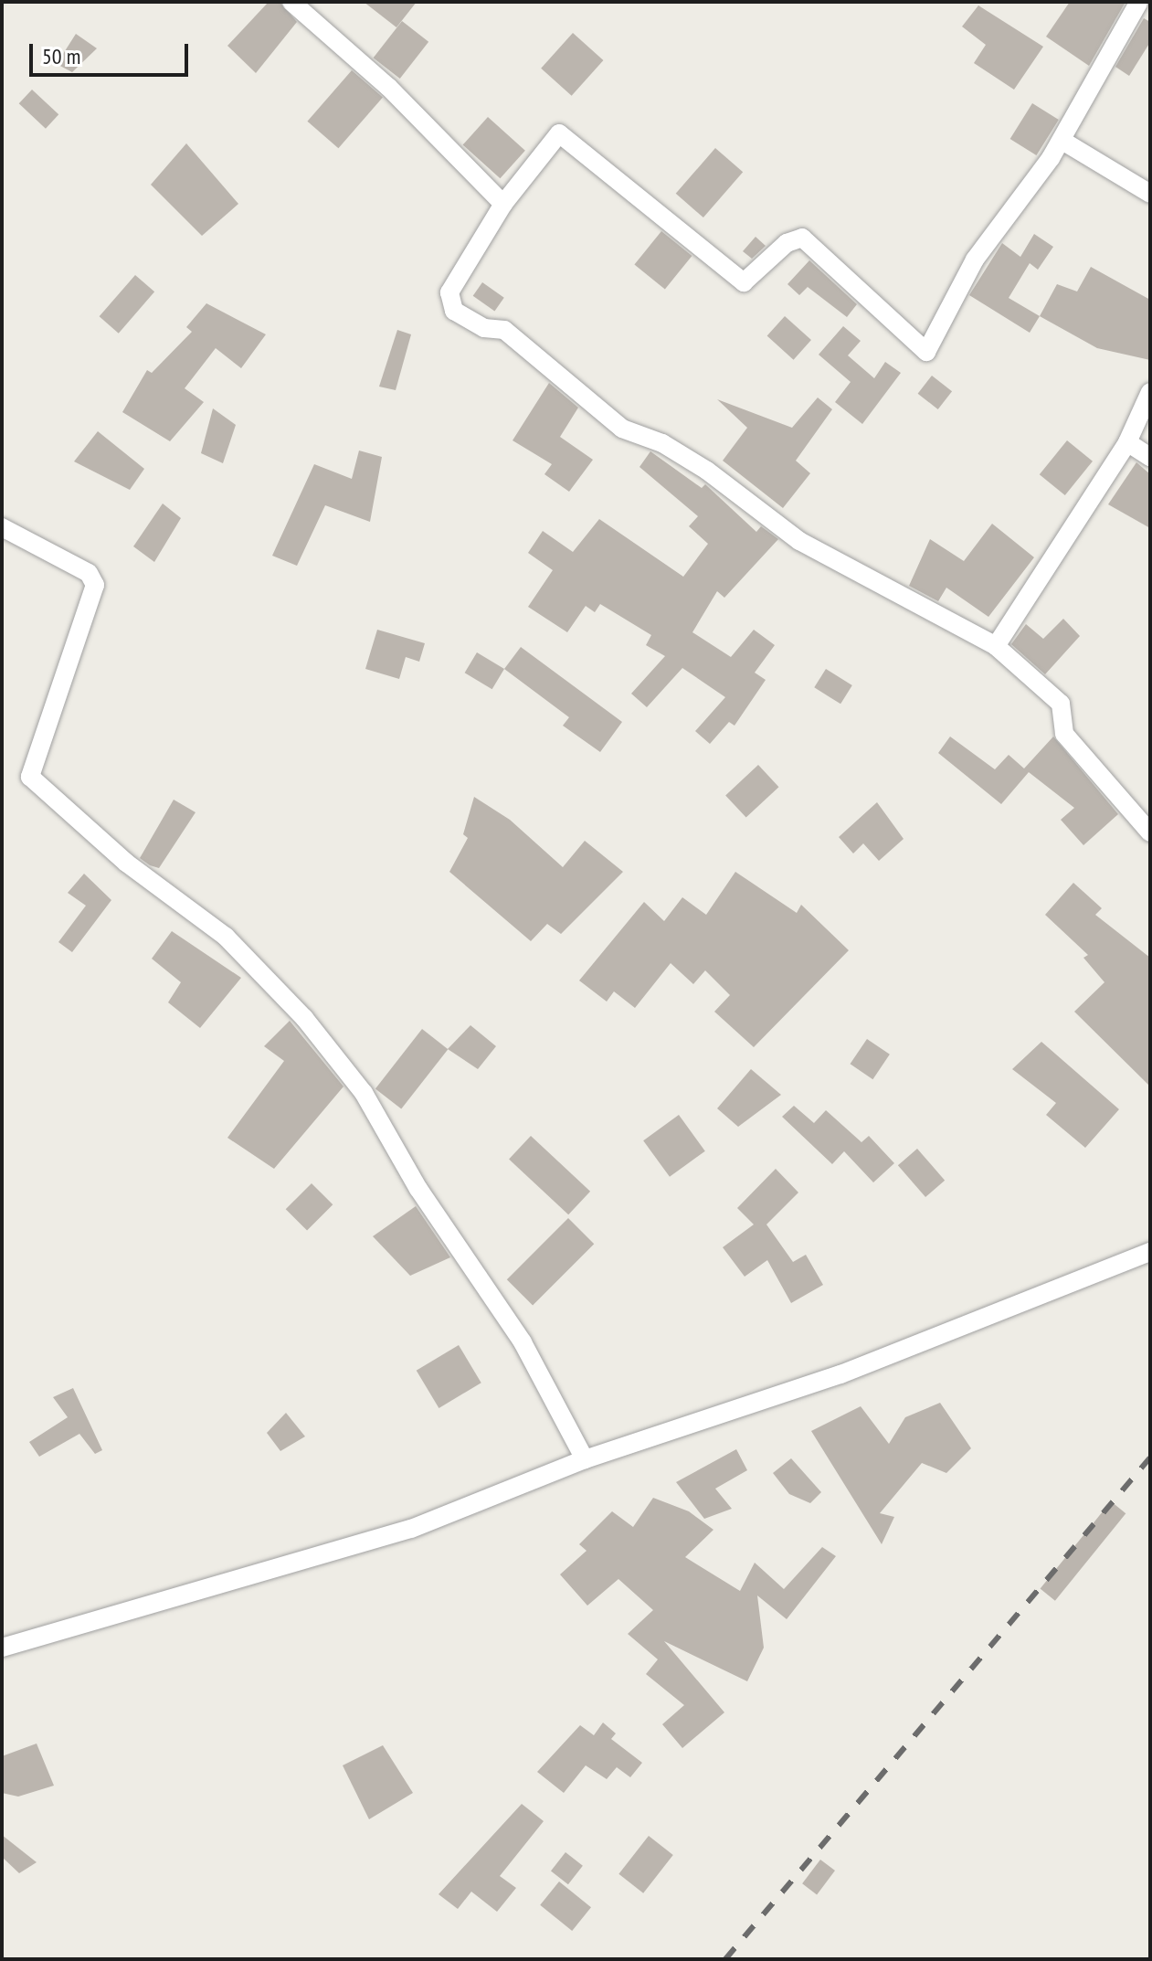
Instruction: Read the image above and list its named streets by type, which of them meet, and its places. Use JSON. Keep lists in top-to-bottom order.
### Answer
{
  "scale_bar": "50 m"
}
